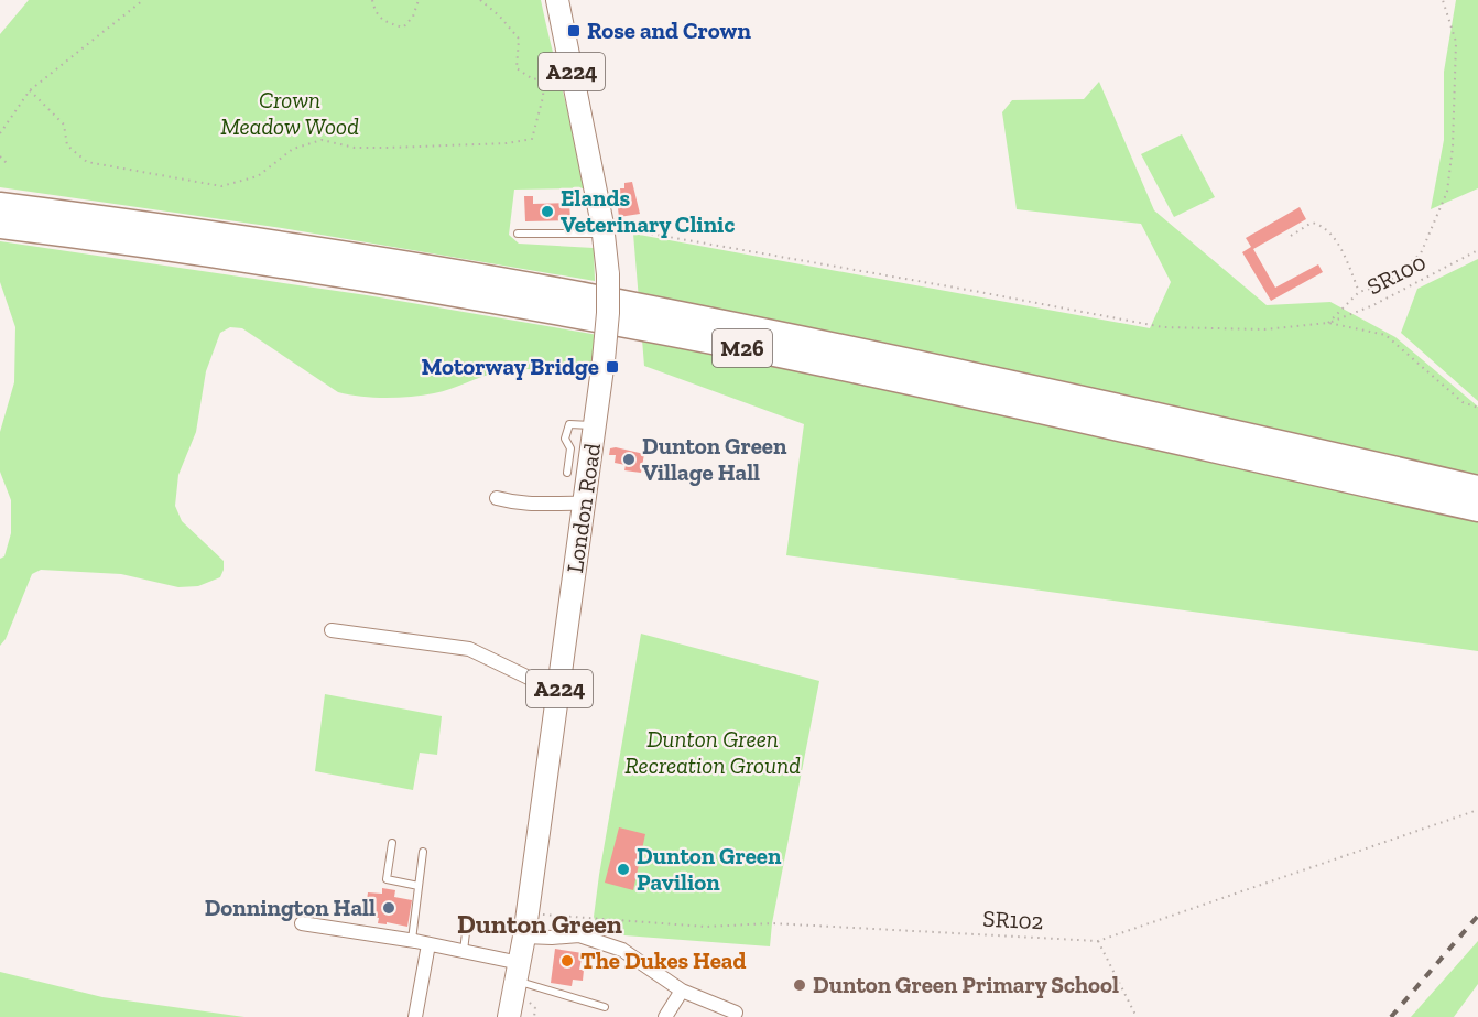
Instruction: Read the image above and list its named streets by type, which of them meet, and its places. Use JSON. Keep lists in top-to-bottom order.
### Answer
{
  "streets": {
    "highway": ["M26"],
    "main road": ["A224", "London Road"],
    "path": ["SR100", "SR102"]
  },
  "crossings": [
    ["London Road", "SR102"]
  ],
  "districts": ["Dunton Green"],
  "parks": ["Crown Meadow Wood", "Dunton Green Recreation Ground"],
  "places": {
    "transit": ["Rose and Crown", "Motorway Bridge"],
    "other": [
      "Elands Veterinary Clinic",
      "Dunton Green Village Hall",
      "Dunton Green Pavilion",
      "Donnington Hall",
      "The Dukes Head",
      "Dunton Green Primary School"
    ]
  }
}
